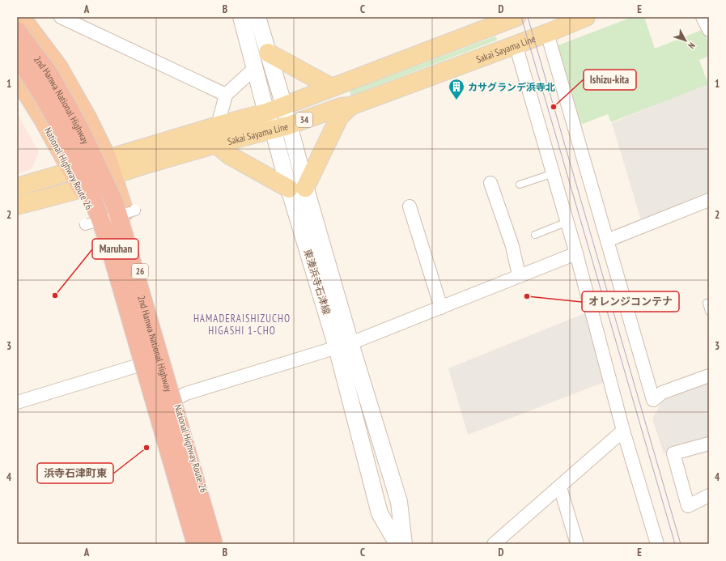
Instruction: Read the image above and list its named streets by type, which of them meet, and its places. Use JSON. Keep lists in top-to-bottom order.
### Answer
{
  "streets": {
    "highway": ["2nd Hanwa National Highway", "National Highway Route 26", "26"],
    "main road": ["Sakai Sayama Line", "34"],
    "street": ["東湊浜寺石津線"]
  },
  "crossings": [
    ["Sakai Sayama Line", "National Highway Route 26"],
    ["Sakai Sayama Line", "東湊浜寺石津線"]
  ],
  "districts": ["HAMADERAISHIZUCHO HIGASHI 1-CHO"],
  "places": {
    "building": ["カサグランデ浜寺北"],
    "other": [
      "Ishizu-kita",
      "Maruhan",
      "オレンジコンテナ",
      "浜寺石津町東"
    ]
  },
  "north": "bottom right",
  "grid": {
    "columns": [
      "A",
      "B",
      "C",
      "D",
      "E"
    ],
    "rows": [
      "1",
      "2",
      "3",
      "4"
    ]
  }
}
